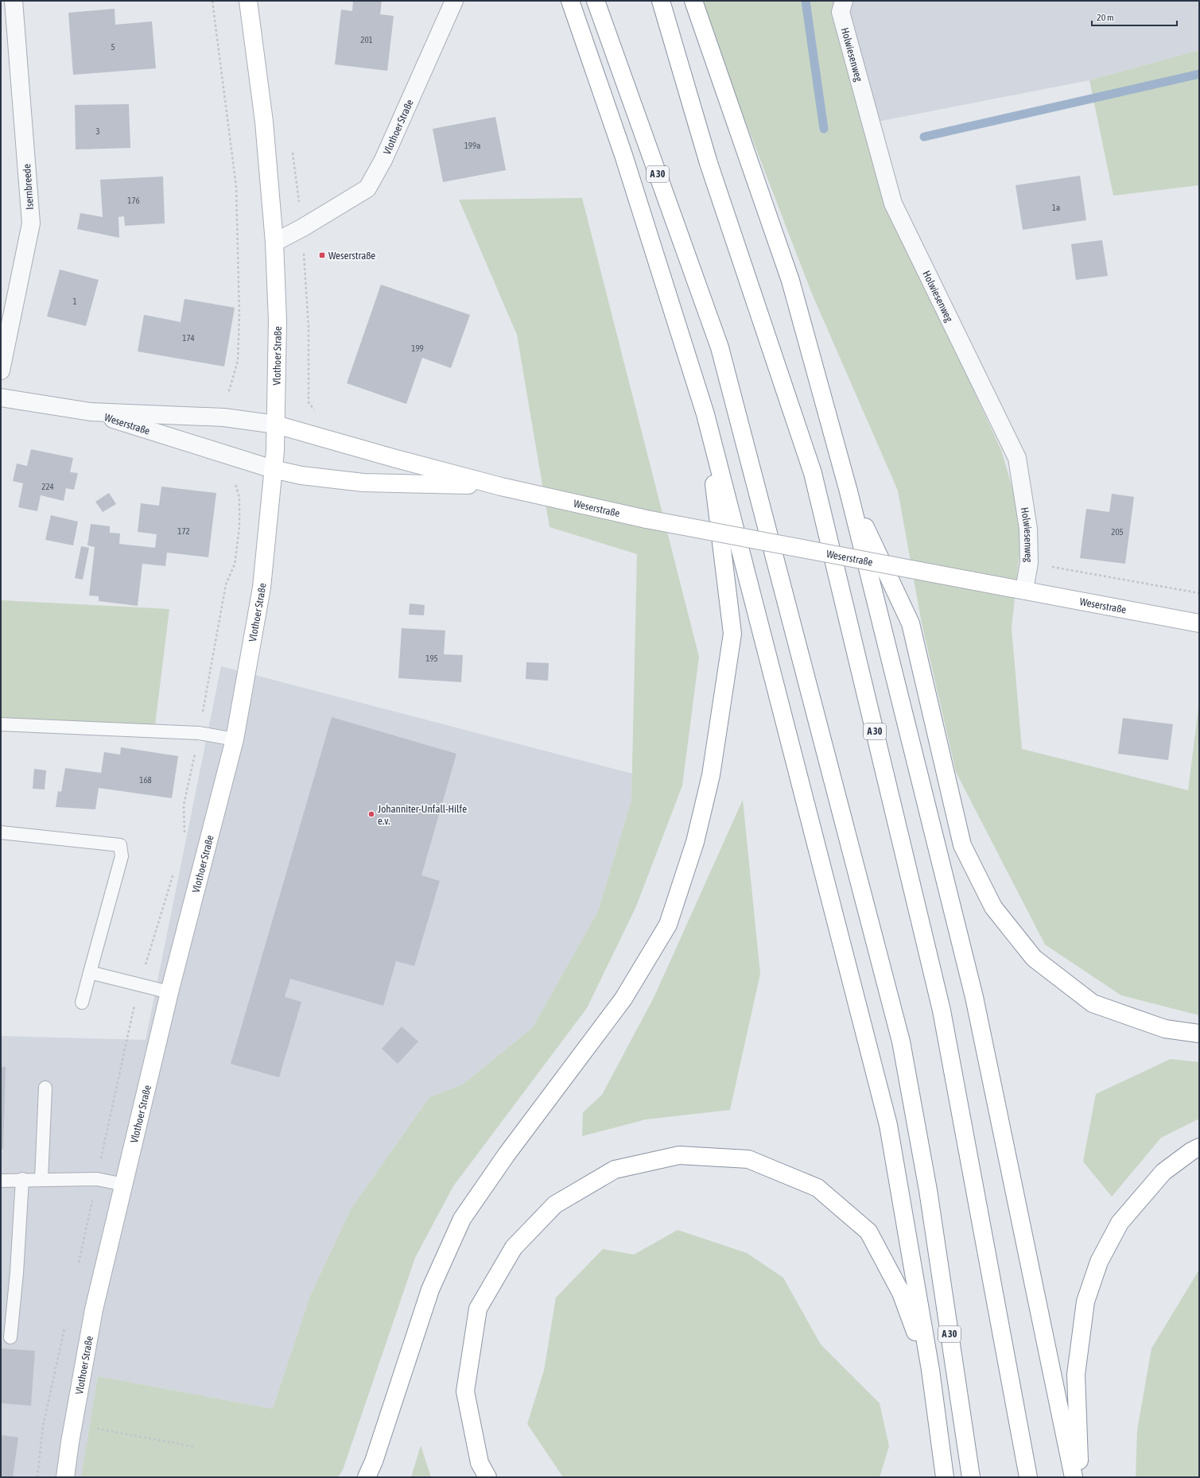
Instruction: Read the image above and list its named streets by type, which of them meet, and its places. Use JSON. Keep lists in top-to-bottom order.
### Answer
{
  "streets": {
    "main road": ["Vlothoer Straße", "A 30", "Weserstraße"],
    "street": ["Holwiesenweg", "Isernbreede"]
  },
  "crossings": [
    ["Holwiesenweg", "Weserstraße"],
    ["Vlothoer Straße", "Weserstraße"]
  ],
  "places": {
    "transit": ["Weserstraße"],
    "other": ["Johanniter-Unfall-Hilfe e.v."]
  },
  "house_numbers": [
    "201",
    "5",
    "3",
    "199a",
    "176",
    "1a",
    "1",
    "174",
    "199",
    "224",
    "172",
    "205",
    "195",
    "168"
  ],
  "scale_bar": "20 m"
}
